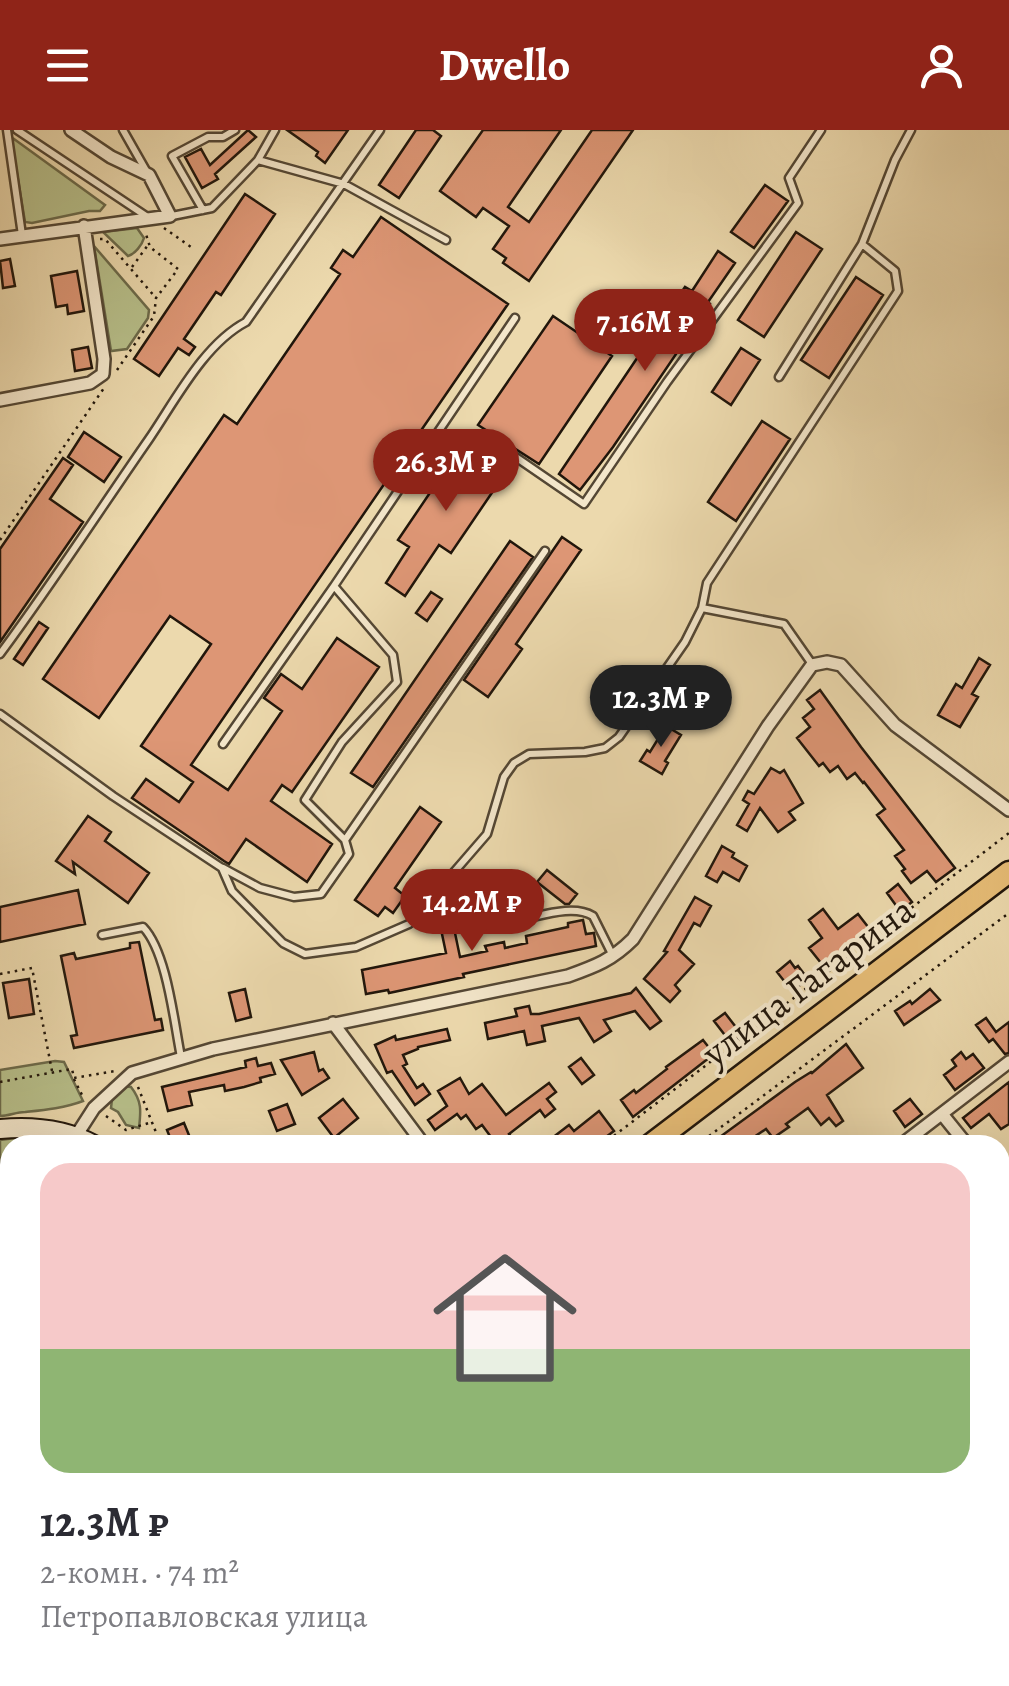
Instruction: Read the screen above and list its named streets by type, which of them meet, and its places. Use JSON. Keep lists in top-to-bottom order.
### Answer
{
  "streets": {
    "main road": ["улица Гагарина"]
  },
  "page": {
    "header": "Dwello",
    "price": [
      "7.16M ₽",
      "26.3M ₽",
      "12.3M ₽",
      "14.2M ₽"
    ],
    "list": [
      {
        "name": "12.3M ₽",
        "note": "2-комн. · 74 m² · Петропавловская улица"
      }
    ]
  }
}
